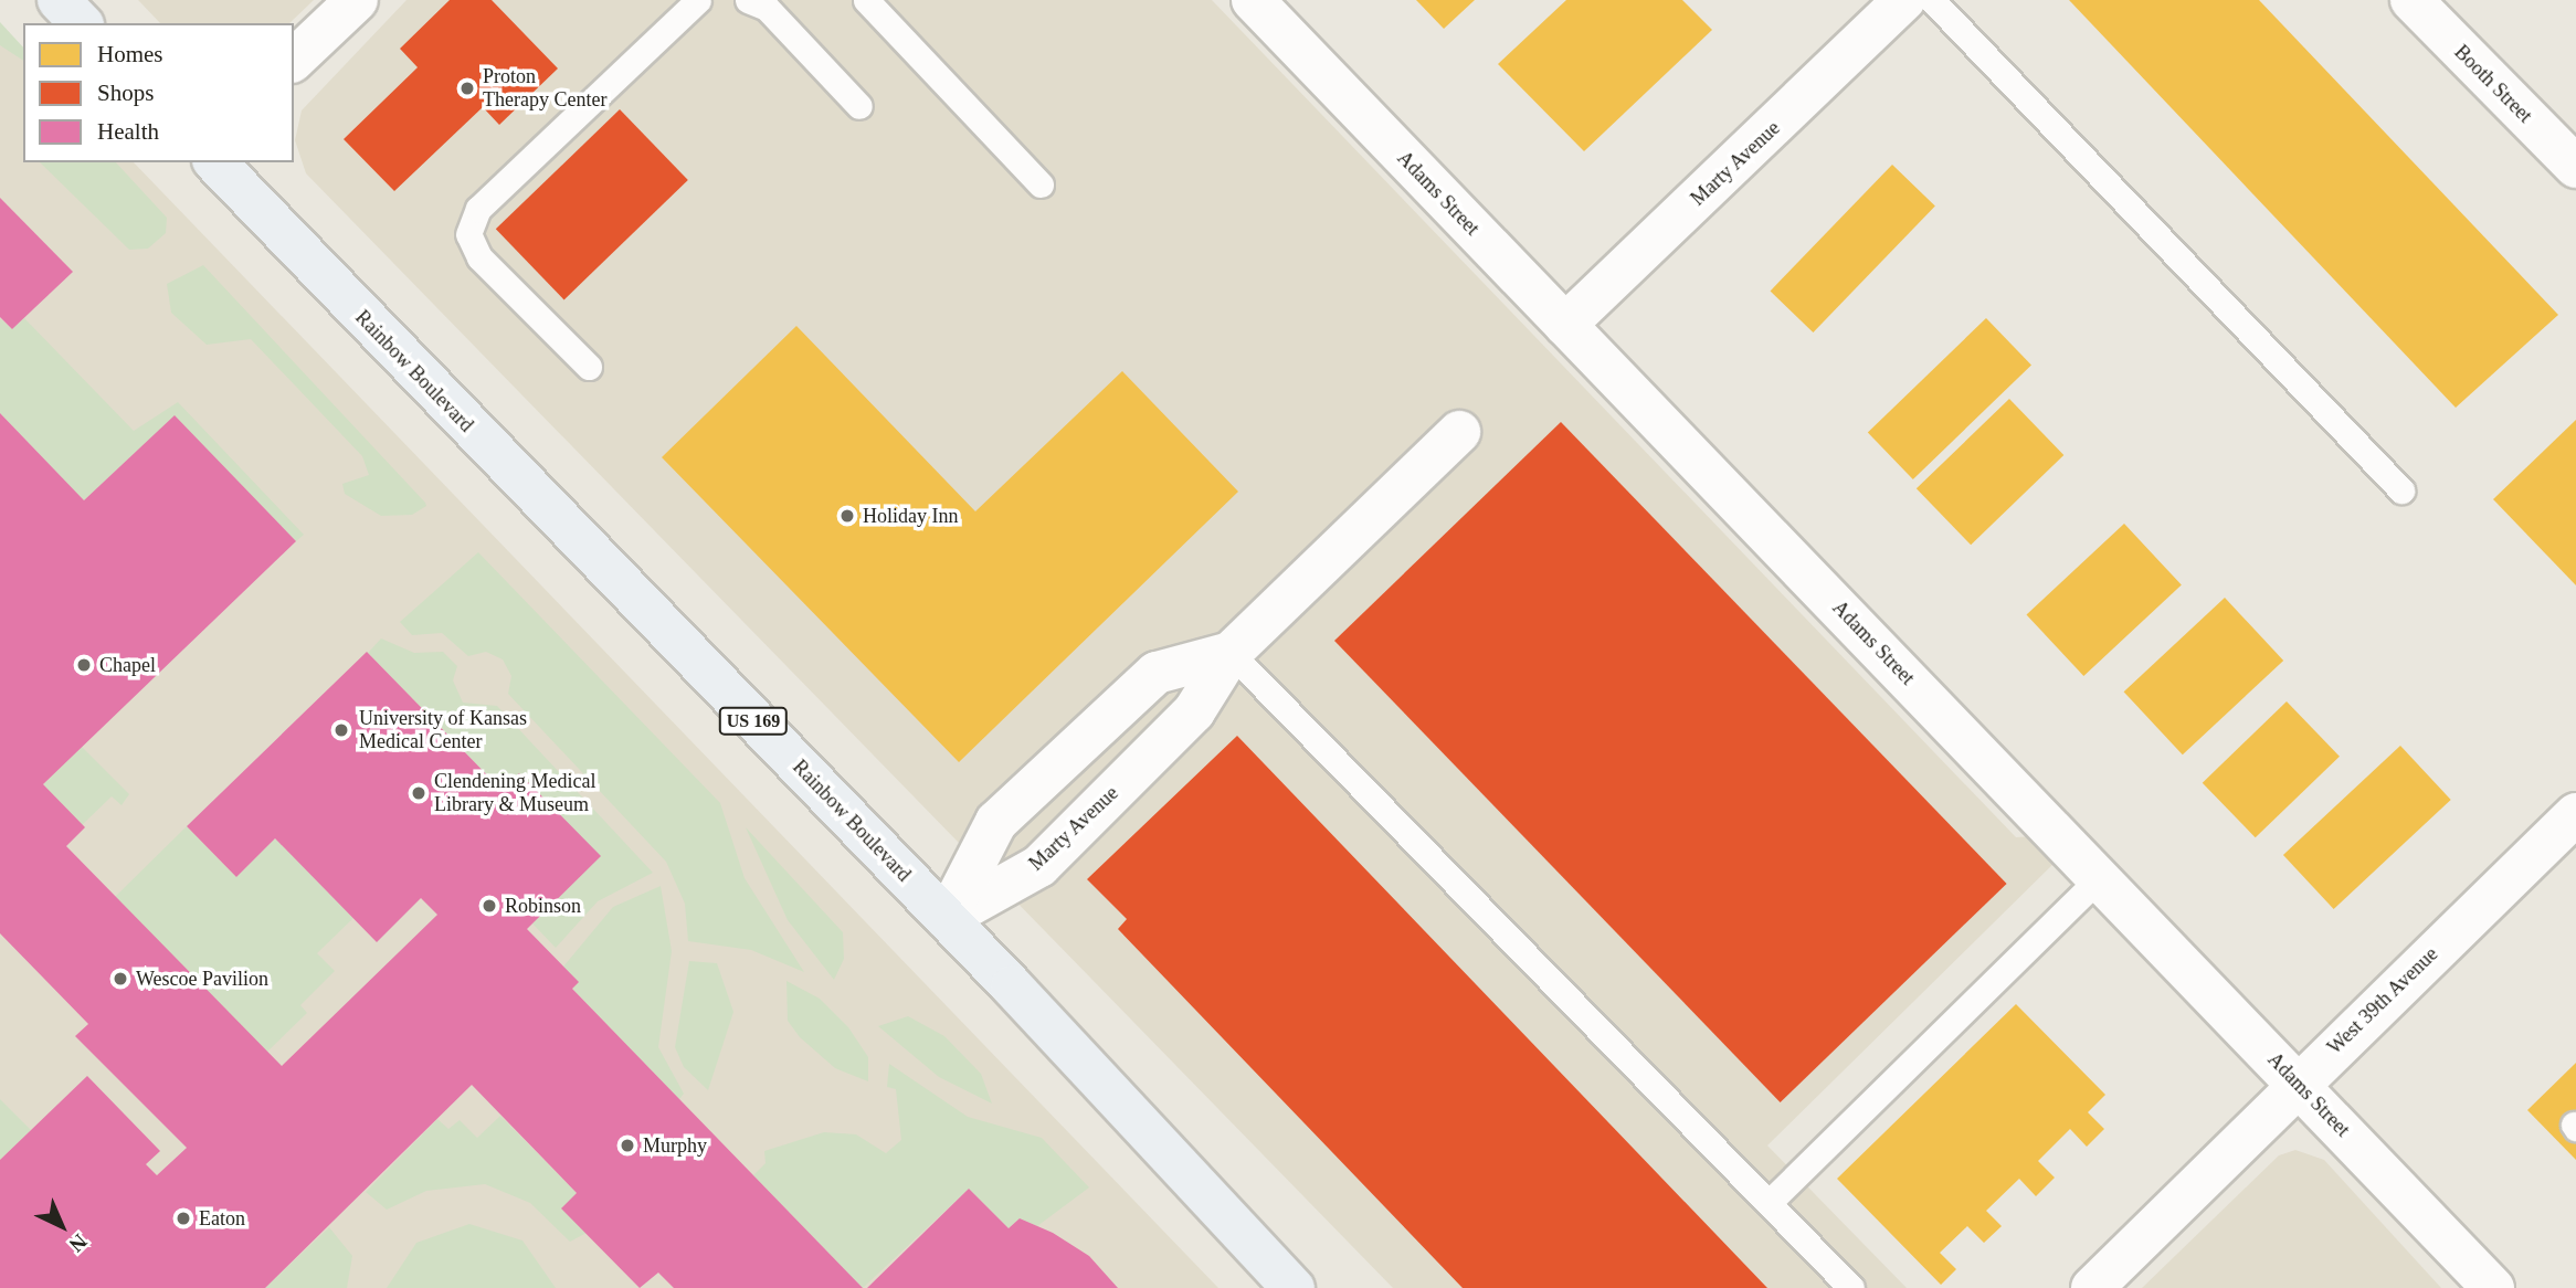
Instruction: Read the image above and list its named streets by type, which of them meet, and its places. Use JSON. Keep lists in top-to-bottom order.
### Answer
{
  "streets": {
    "main road": ["Rainbow Boulevard", "US 169"],
    "street": [
      "Booth Street",
      "Marty Avenue",
      "Adams Street",
      "West 39th Avenue"
    ]
  },
  "crossings": [
    ["Marty Avenue", "Adams Street"],
    ["Marty Avenue", "Rainbow Boulevard"],
    ["Adams Street", "West 39th Avenue"]
  ],
  "places": [
    "Proton Therapy Center",
    "Holiday Inn",
    "Chapel",
    "University of Kansas Medical Center",
    "Clendening Medical Library & Museum",
    "Robinson",
    "Wescoe Pavilion",
    "Murphy",
    "Eaton"
  ],
  "legend": ["Homes", "Shops", "Health"],
  "north": "bottom right"
}
